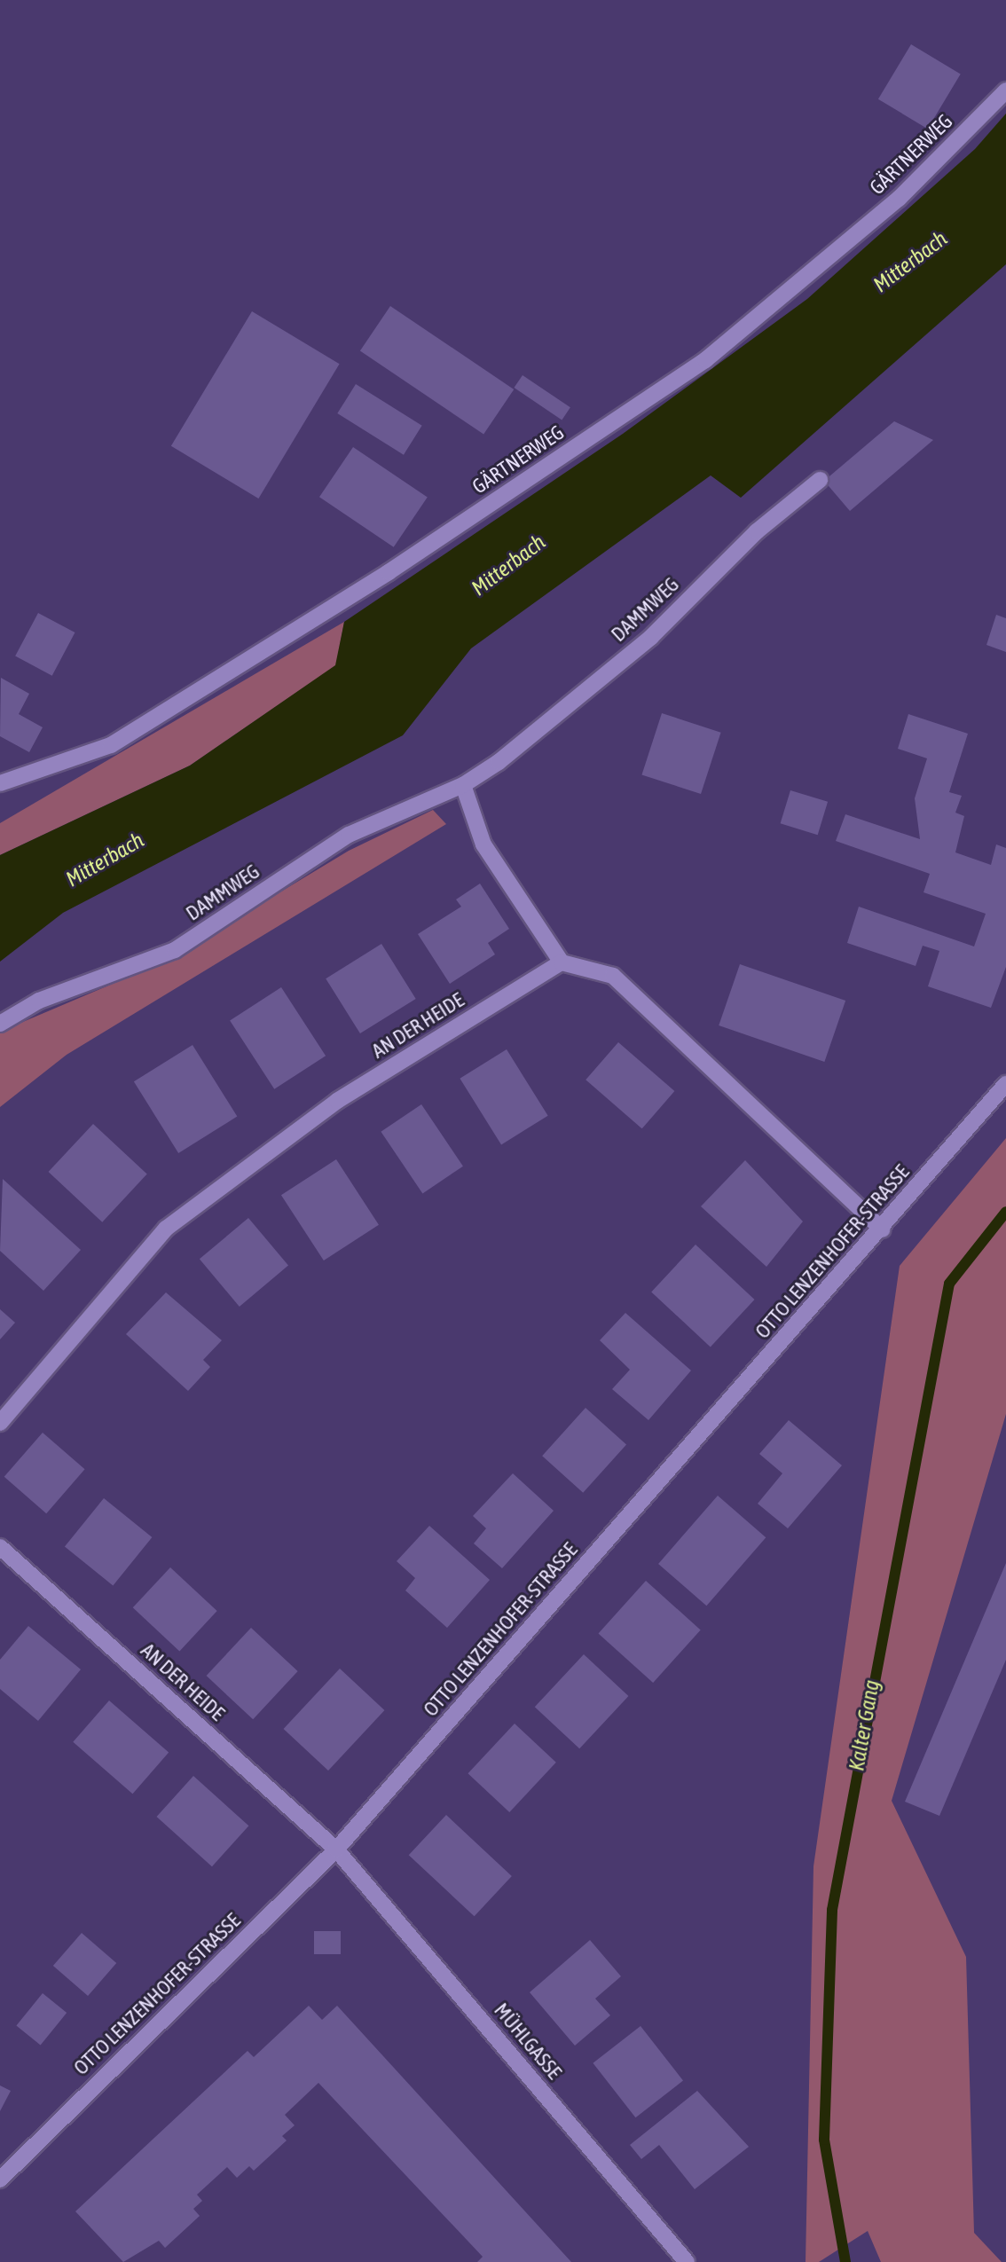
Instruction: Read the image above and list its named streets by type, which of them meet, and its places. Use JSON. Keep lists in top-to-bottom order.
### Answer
{
  "streets": {
    "street": [
      "GÄRTNERWEG",
      "DAMMWEG",
      "AN DER HEIDE",
      "OTTO LENZENHOFER-STRASSE",
      "MÜHLGASSE"
    ]
  },
  "crossings": [
    ["AN DER HEIDE", "OTTO LENZENHOFER-STRASSE"],
    ["AN DER HEIDE", "MÜHLGASSE"],
    ["OTTO LENZENHOFER-STRASSE", "MÜHLGASSE"]
  ],
  "water": ["Mitterbach", "Kalter Gang"]
}
